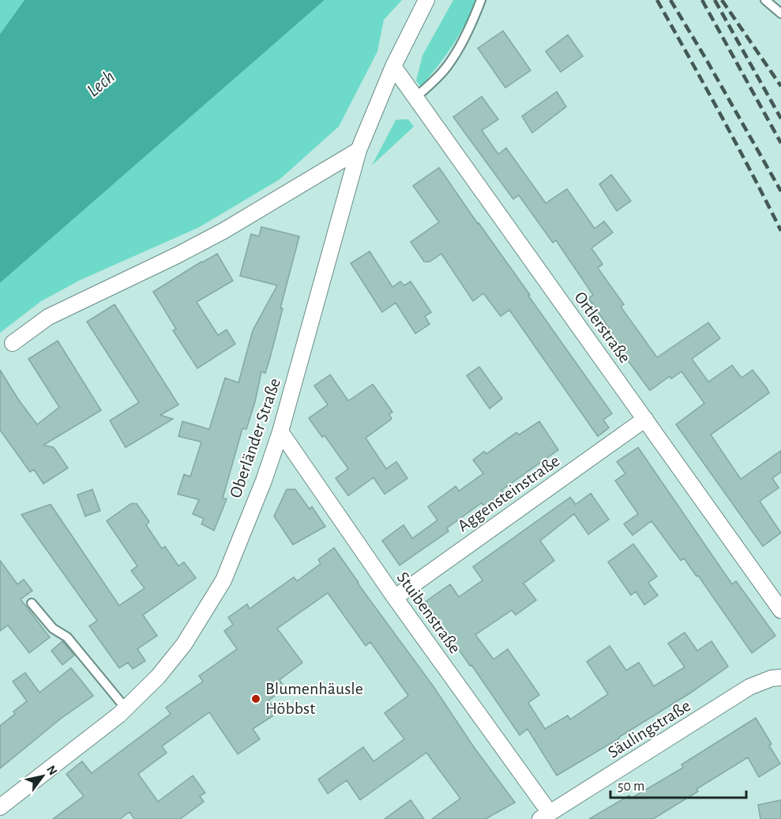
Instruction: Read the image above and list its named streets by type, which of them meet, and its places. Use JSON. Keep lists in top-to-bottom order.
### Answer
{
  "streets": {
    "street": [
      "Ortlerstraße",
      "Oberländer Straße",
      "Aggensteinstraße",
      "Stuibenstraße",
      "Säulingstraße"
    ]
  },
  "crossings": [
    ["Ortlerstraße", "Oberländer Straße"],
    ["Ortlerstraße", "Aggensteinstraße"],
    ["Oberländer Straße", "Stuibenstraße"],
    ["Aggensteinstraße", "Stuibenstraße"],
    ["Stuibenstraße", "Säulingstraße"]
  ],
  "water": ["Lech"],
  "places": ["Blumenhäusle Höbbst"],
  "scale_bar": "50 m",
  "north": "top right"
}
